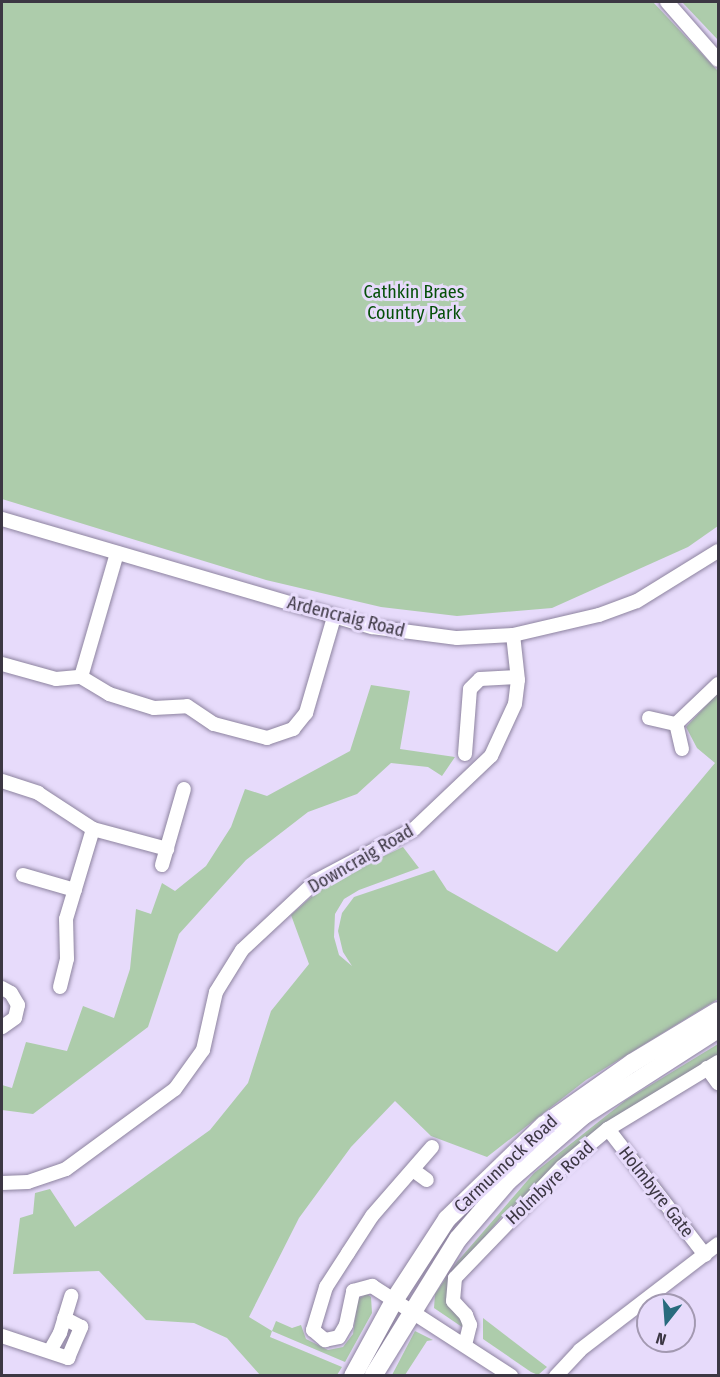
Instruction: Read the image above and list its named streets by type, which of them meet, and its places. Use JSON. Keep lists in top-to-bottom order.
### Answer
{
  "streets": {
    "main road": ["Carmunnock Road"],
    "street": [
      "Ardencraig Road",
      "Downcraig Road",
      "Holmbyre Road",
      "Holmbyre Gate"
    ]
  },
  "crossings": [
    ["Ardencraig Road", "Downcraig Road"],
    ["Holmbyre Road", "Holmbyre Gate"]
  ],
  "parks": ["Cathkin Braes Country Park"],
  "north": "bottom"
}
